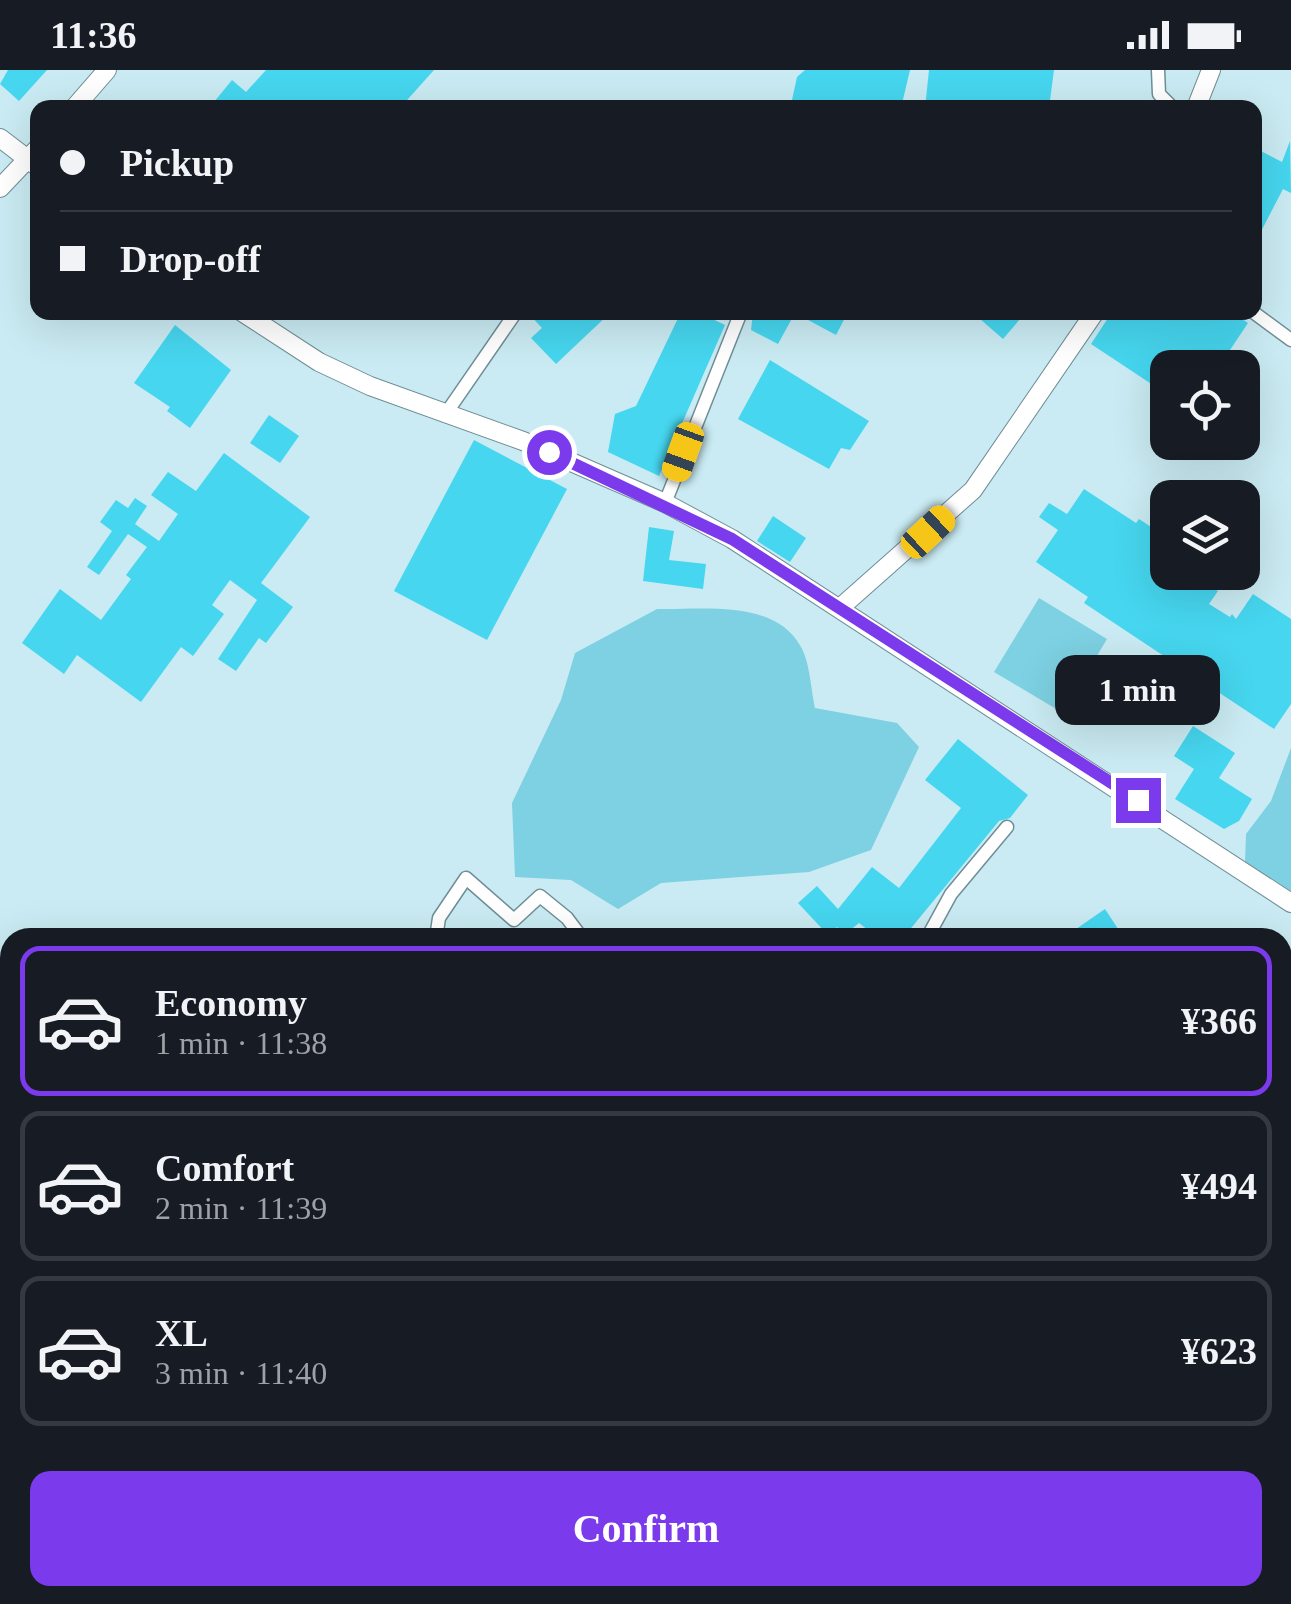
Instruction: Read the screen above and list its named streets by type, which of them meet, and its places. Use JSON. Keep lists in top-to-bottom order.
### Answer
{
  "page": {
    "status": "11:36",
    "banner": ["Pickup", "Drop-off"],
    "bubble": "1 min",
    "list": [
      {
        "name": "Economy",
        "note": "1 min · 11:38",
        "value": "¥366"
      },
      {
        "name": "Comfort",
        "note": "2 min · 11:39",
        "value": "¥494"
      },
      {
        "name": "XL",
        "note": "3 min · 11:40",
        "value": "¥623"
      }
    ],
    "buttons": "Confirm"
  }
}
